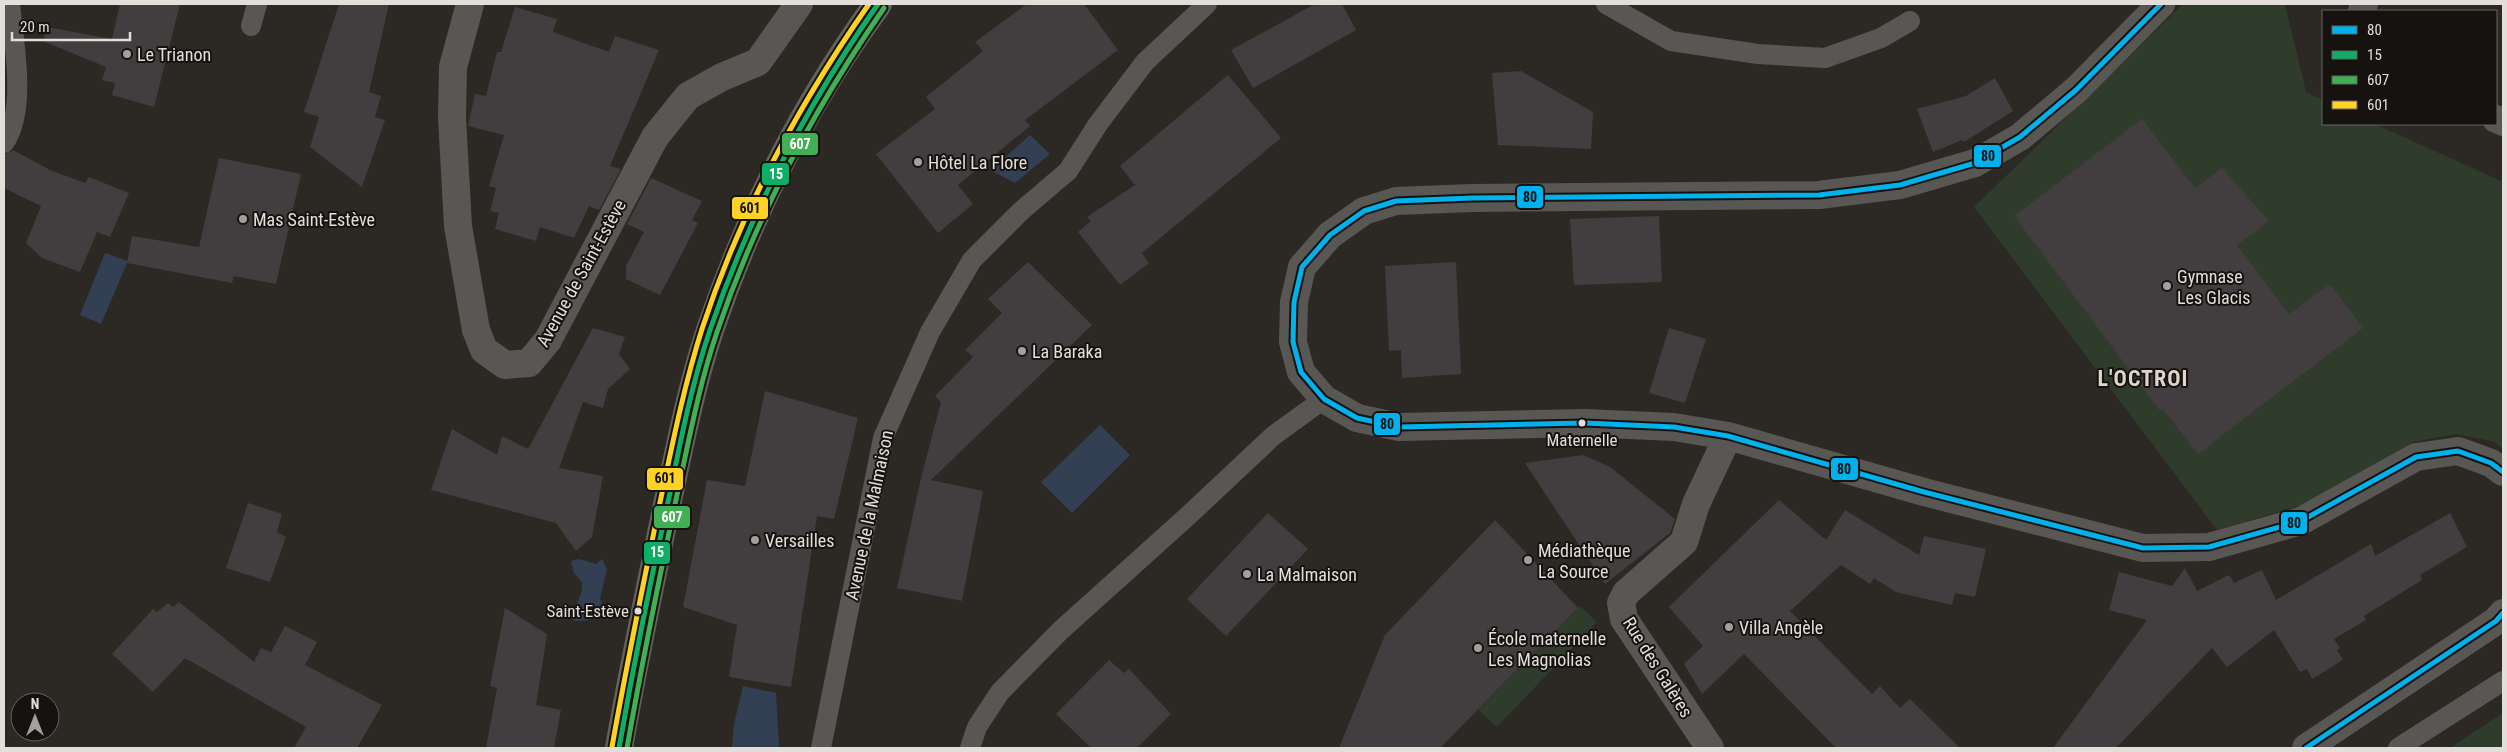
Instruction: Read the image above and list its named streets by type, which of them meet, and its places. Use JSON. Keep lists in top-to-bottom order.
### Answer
{
  "streets": {
    "street": ["Avenue de Saint-Estève", "Rue des Galères"],
    "lane": ["Avenue de la Malmaison"]
  },
  "districts": ["L'OCTROI"],
  "places": [
    "Le Trianon",
    "Hôtel La Flore",
    "Mas Saint-Estève",
    "Gymnase Les Glacis",
    "La Baraka",
    "Maternelle",
    "Versailles",
    "Médiathèque La Source",
    "La Malmaison",
    "Saint-Estève",
    "Villa Angèle",
    "École maternelle Les Magnolias"
  ],
  "lines": [
    "transit line 80",
    "transit line 15",
    "transit line 601",
    "transit line 607"
  ],
  "legend": [
    "80",
    "15",
    "607",
    "601"
  ],
  "scale_bar": "20 m",
  "north": "top"
}
